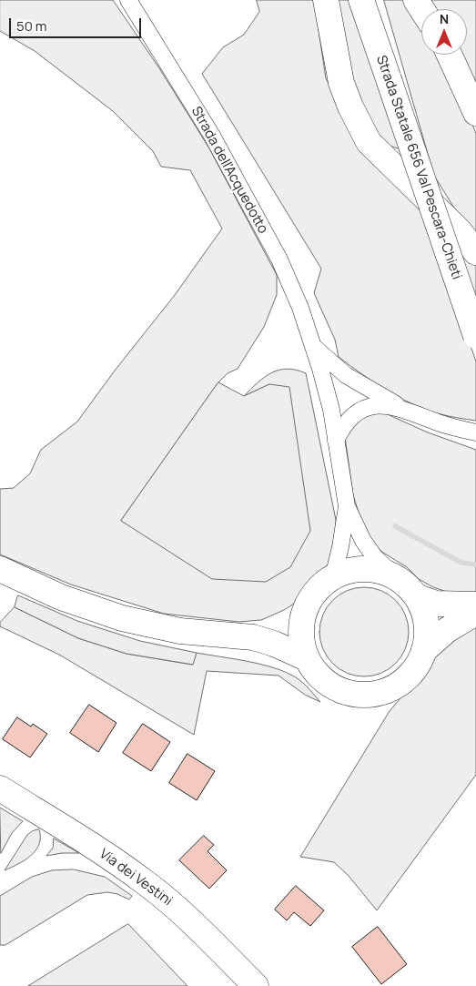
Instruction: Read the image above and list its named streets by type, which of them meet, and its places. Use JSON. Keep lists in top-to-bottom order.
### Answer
{
  "streets": {
    "main road": ["Strada Statale 656 Val Pescara-Chieti", "Via dei Vestini"],
    "street": ["Strada dell'Acquedotto"]
  },
  "scale_bar": "50 m",
  "north": "top"
}
